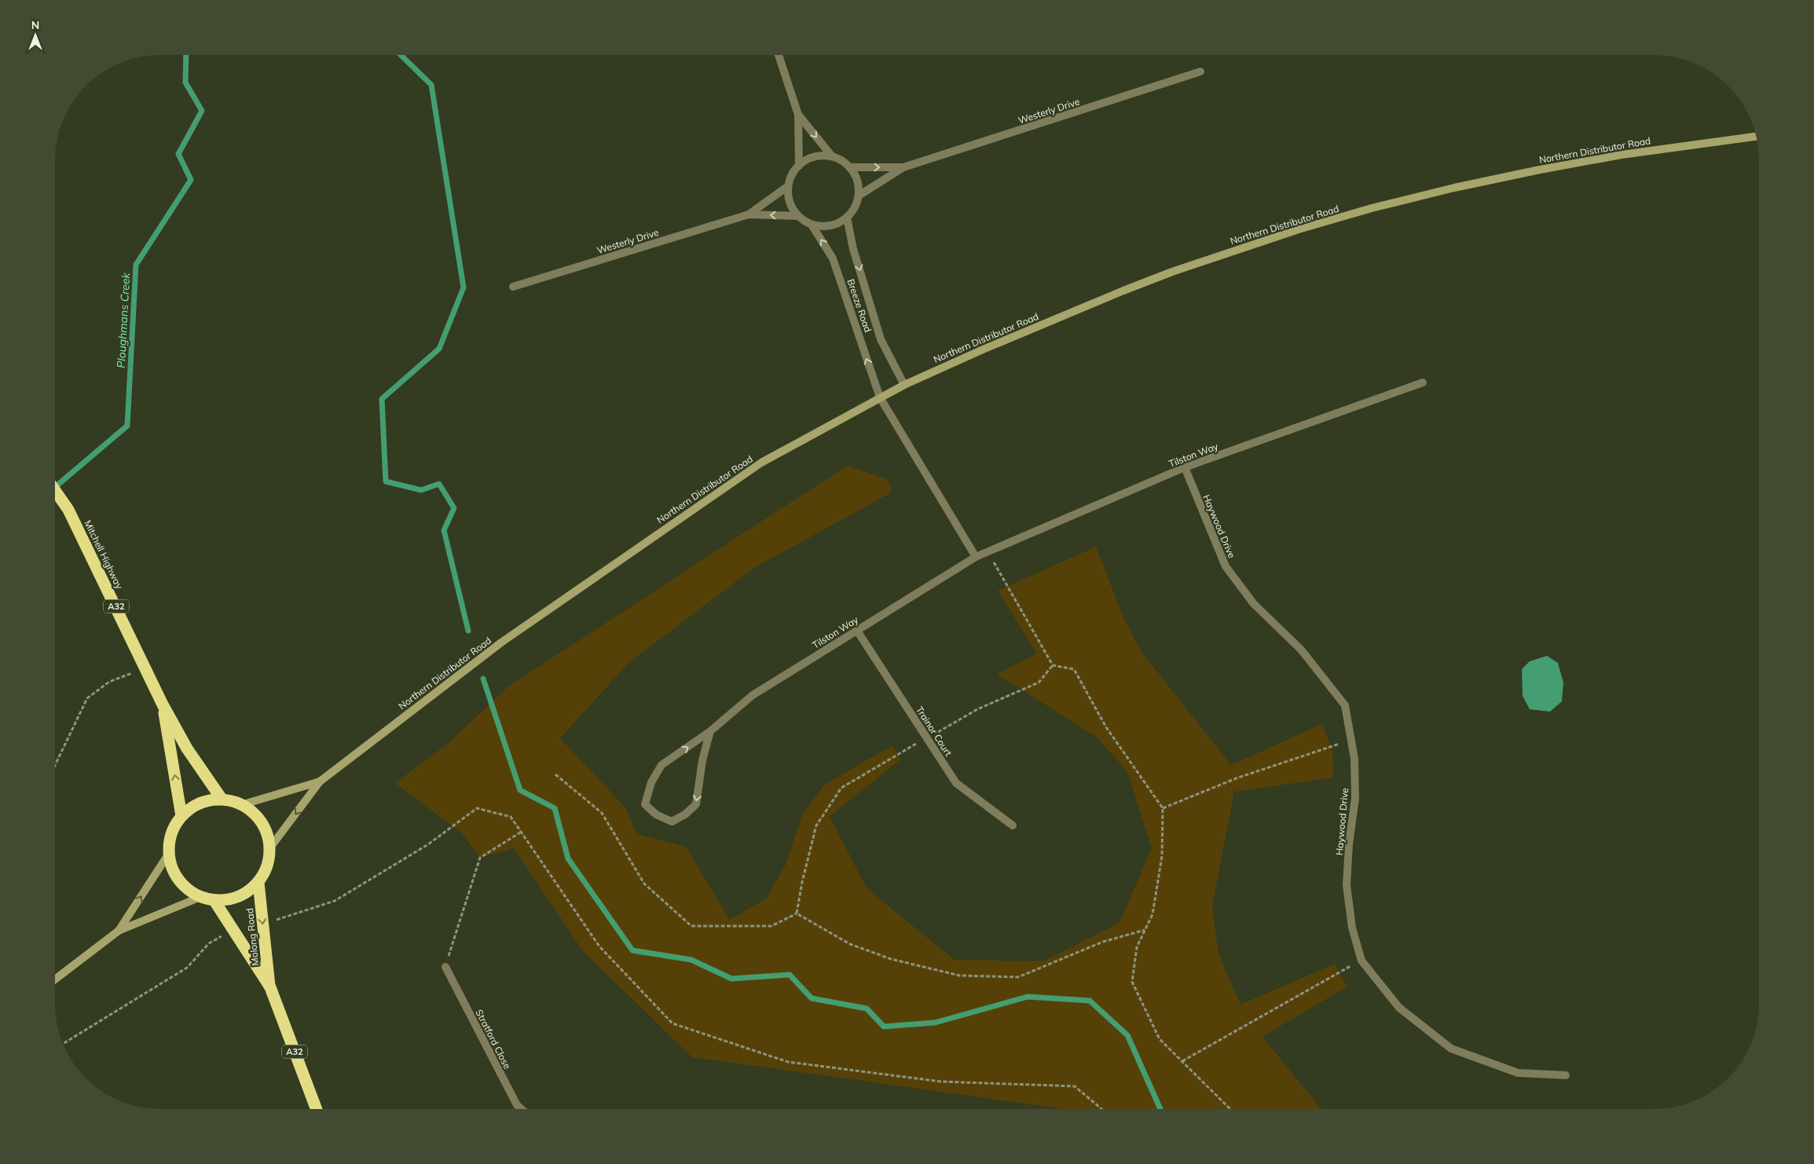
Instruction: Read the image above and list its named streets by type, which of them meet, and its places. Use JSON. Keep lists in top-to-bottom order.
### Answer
{
  "streets": {
    "highway": ["Mitchell Highway", "A32", "Molong Road"],
    "main road": ["Northern Distributor Road"],
    "street": [
      "Westerly Drive",
      "Breeze Road",
      "Tilston Way",
      "Haywood Drive",
      "Trainor Court",
      "Stratford Close"
    ]
  },
  "crossings": [
    ["Westerly Drive", "Breeze Road"],
    ["Northern Distributor Road", "Breeze Road"],
    ["Northern Distributor Road", "Mitchell Highway"],
    ["Northern Distributor Road", "Molong Road"],
    ["Tilston Way", "Haywood Drive"],
    ["Tilston Way", "Trainor Court"],
    ["Mitchell Highway", "Molong Road"]
  ],
  "water": ["Ploughmans Creek"],
  "north": "top"
}
